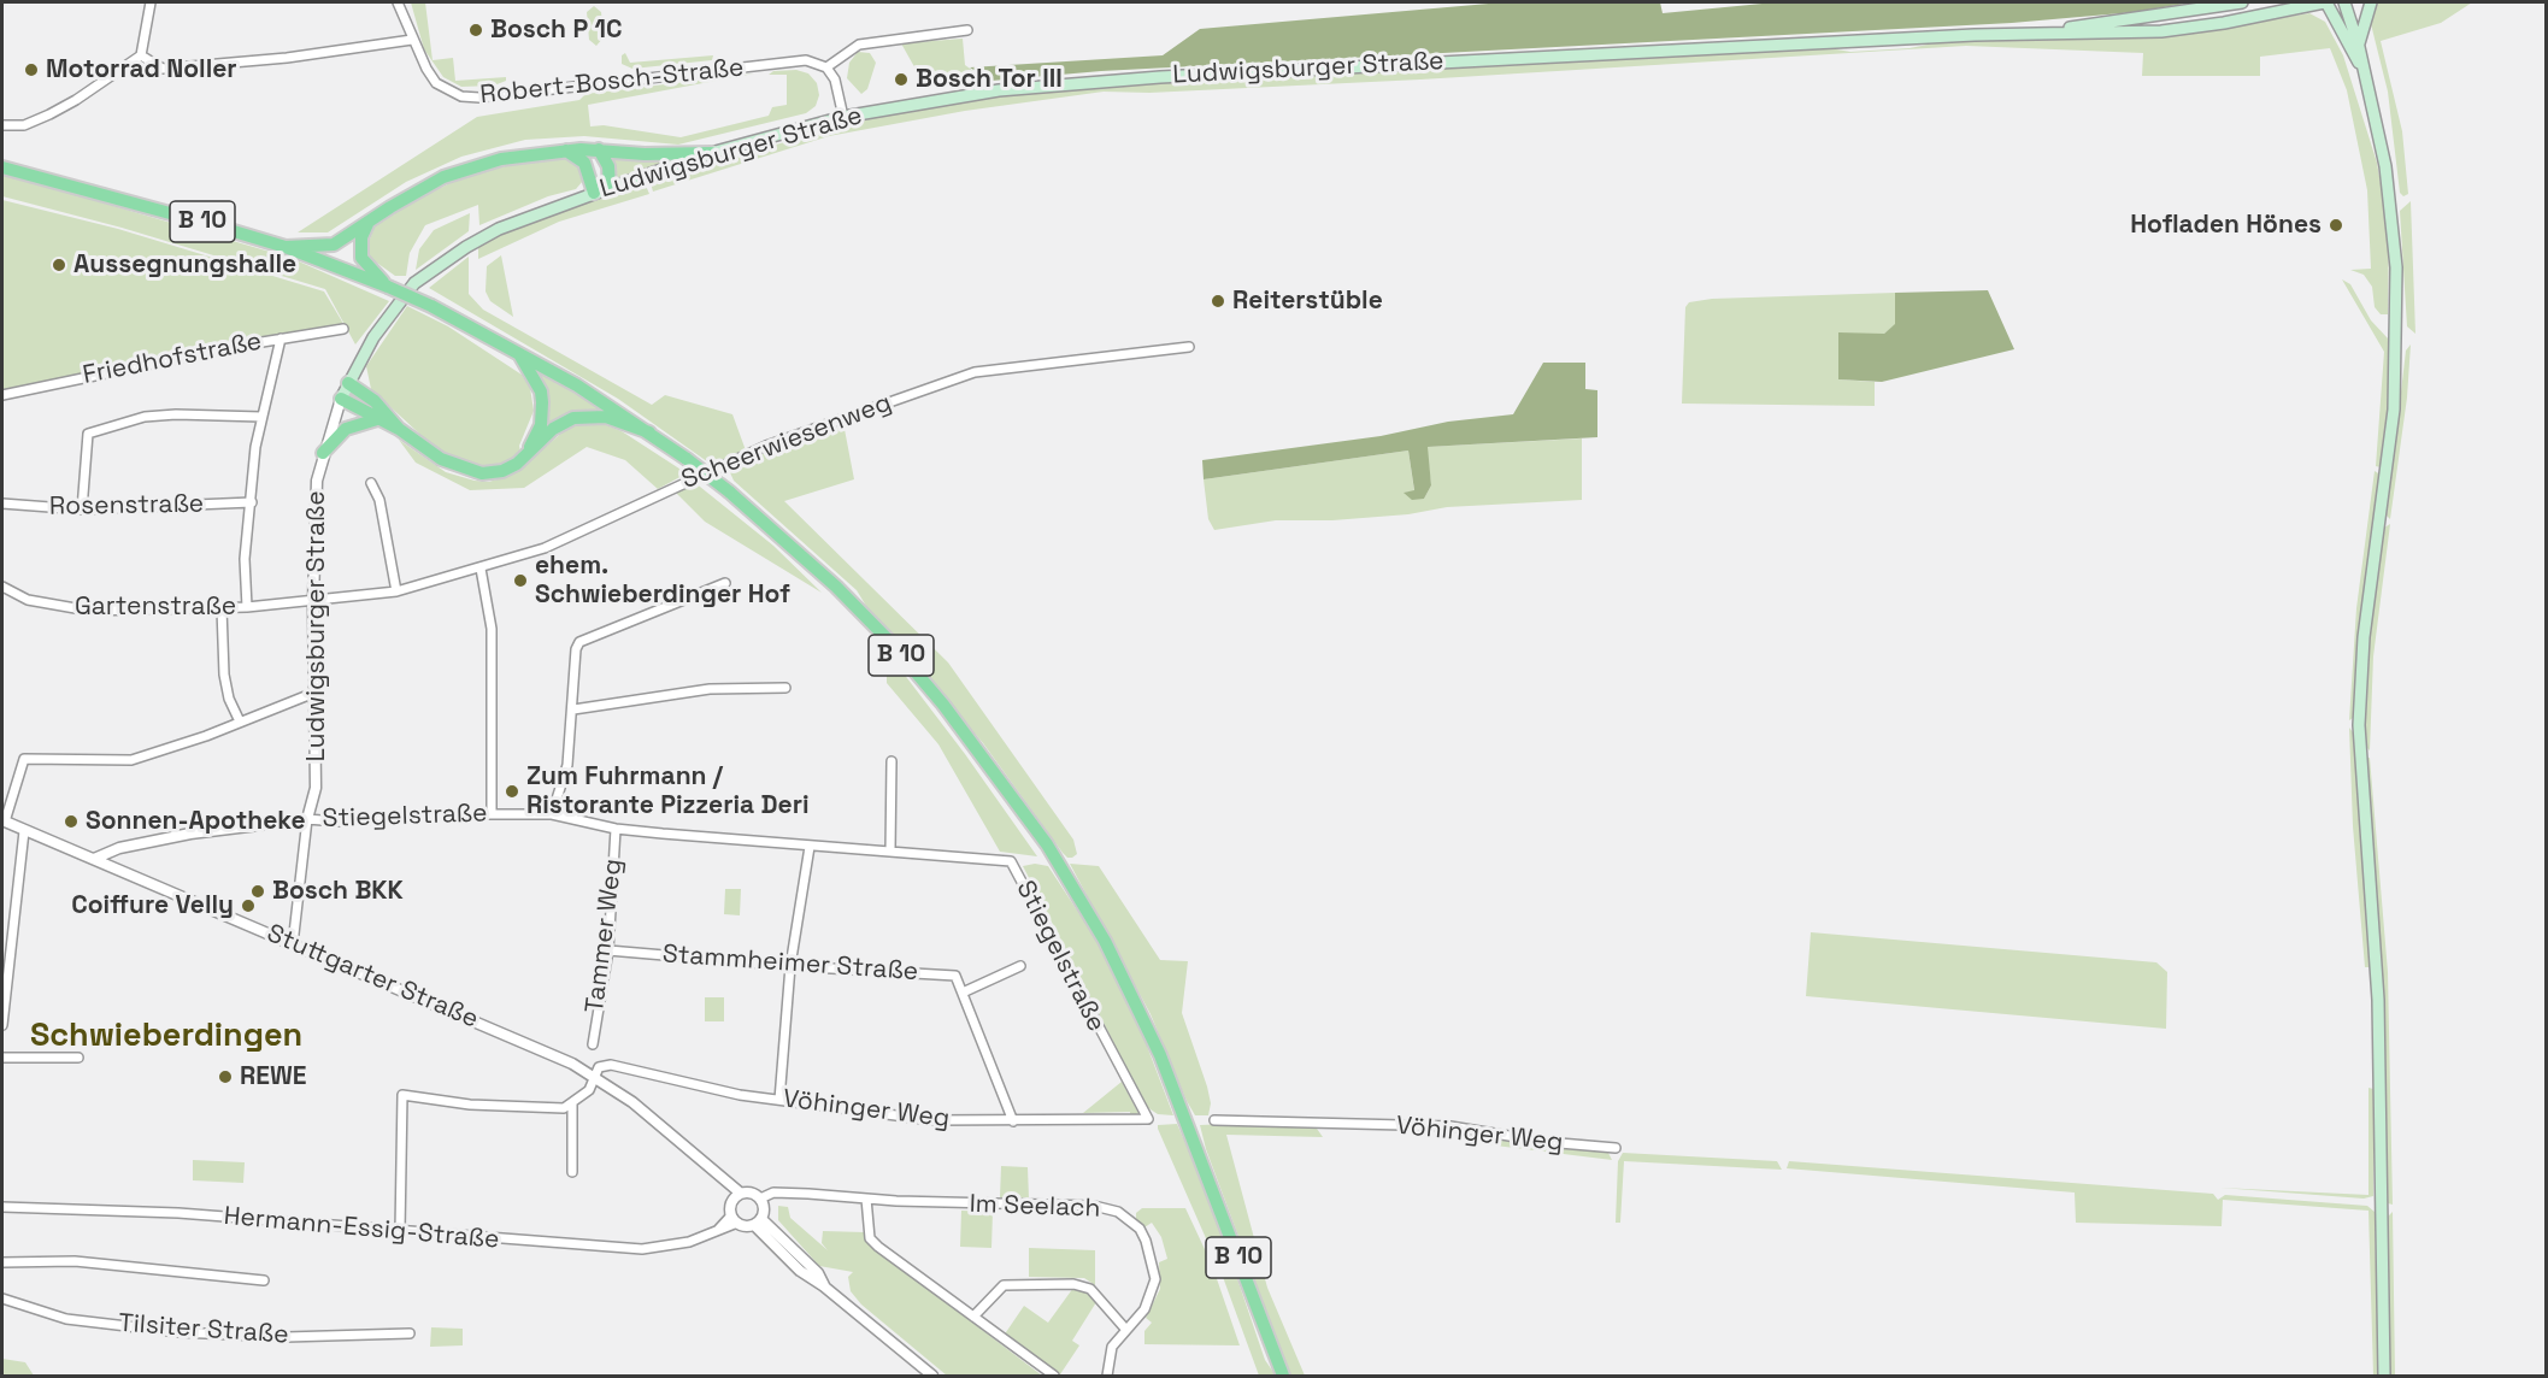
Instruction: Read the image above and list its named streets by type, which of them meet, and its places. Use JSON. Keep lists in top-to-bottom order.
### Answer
{
  "streets": {
    "main road": ["Ludwigsburger Straße", "B 10"],
    "street": [
      "Robert-Bosch-Straße",
      "Friedhofstraße",
      "Scheerwiesenweg",
      "Rosenstraße",
      "Gartenstraße",
      "Stiegelstraße",
      "Tammer Weg",
      "Stammheimer Straße",
      "Stuttgarter Straße",
      "Vöhinger Weg",
      "Im Seelach",
      "Hermann-Essig-Straße",
      "Tilsiter Straße"
    ]
  },
  "crossings": [
    ["Ludwigsburger Straße", "Scheerwiesenweg"],
    ["Ludwigsburger Straße", "Gartenstraße"],
    ["Ludwigsburger Straße", "Stiegelstraße"],
    ["Scheerwiesenweg", "Gartenstraße"],
    ["Stiegelstraße", "Tammer Weg"],
    ["Stiegelstraße", "Vöhinger Weg"],
    ["Tammer Weg", "Stammheimer Straße"],
    ["Stuttgarter Straße", "Vöhinger Weg"],
    ["Stuttgarter Straße", "Im Seelach"],
    ["Stuttgarter Straße", "Hermann-Essig-Straße"],
    ["Im Seelach", "Hermann-Essig-Straße"]
  ],
  "districts": ["Schwieberdingen"],
  "places": [
    "Bosch P 1C",
    "Motorrad Noller",
    "Bosch Tor III",
    "Hofladen Hönes",
    "Aussegnungshalle",
    "Reiterstüble",
    "ehem. Schwieberdinger Hof",
    "Zum Fuhrmann / Ristorante Pizzeria Deri",
    "Sonnen-Apotheke",
    "Bosch BKK",
    "Coiffure Velly",
    "REWE"
  ]
}
